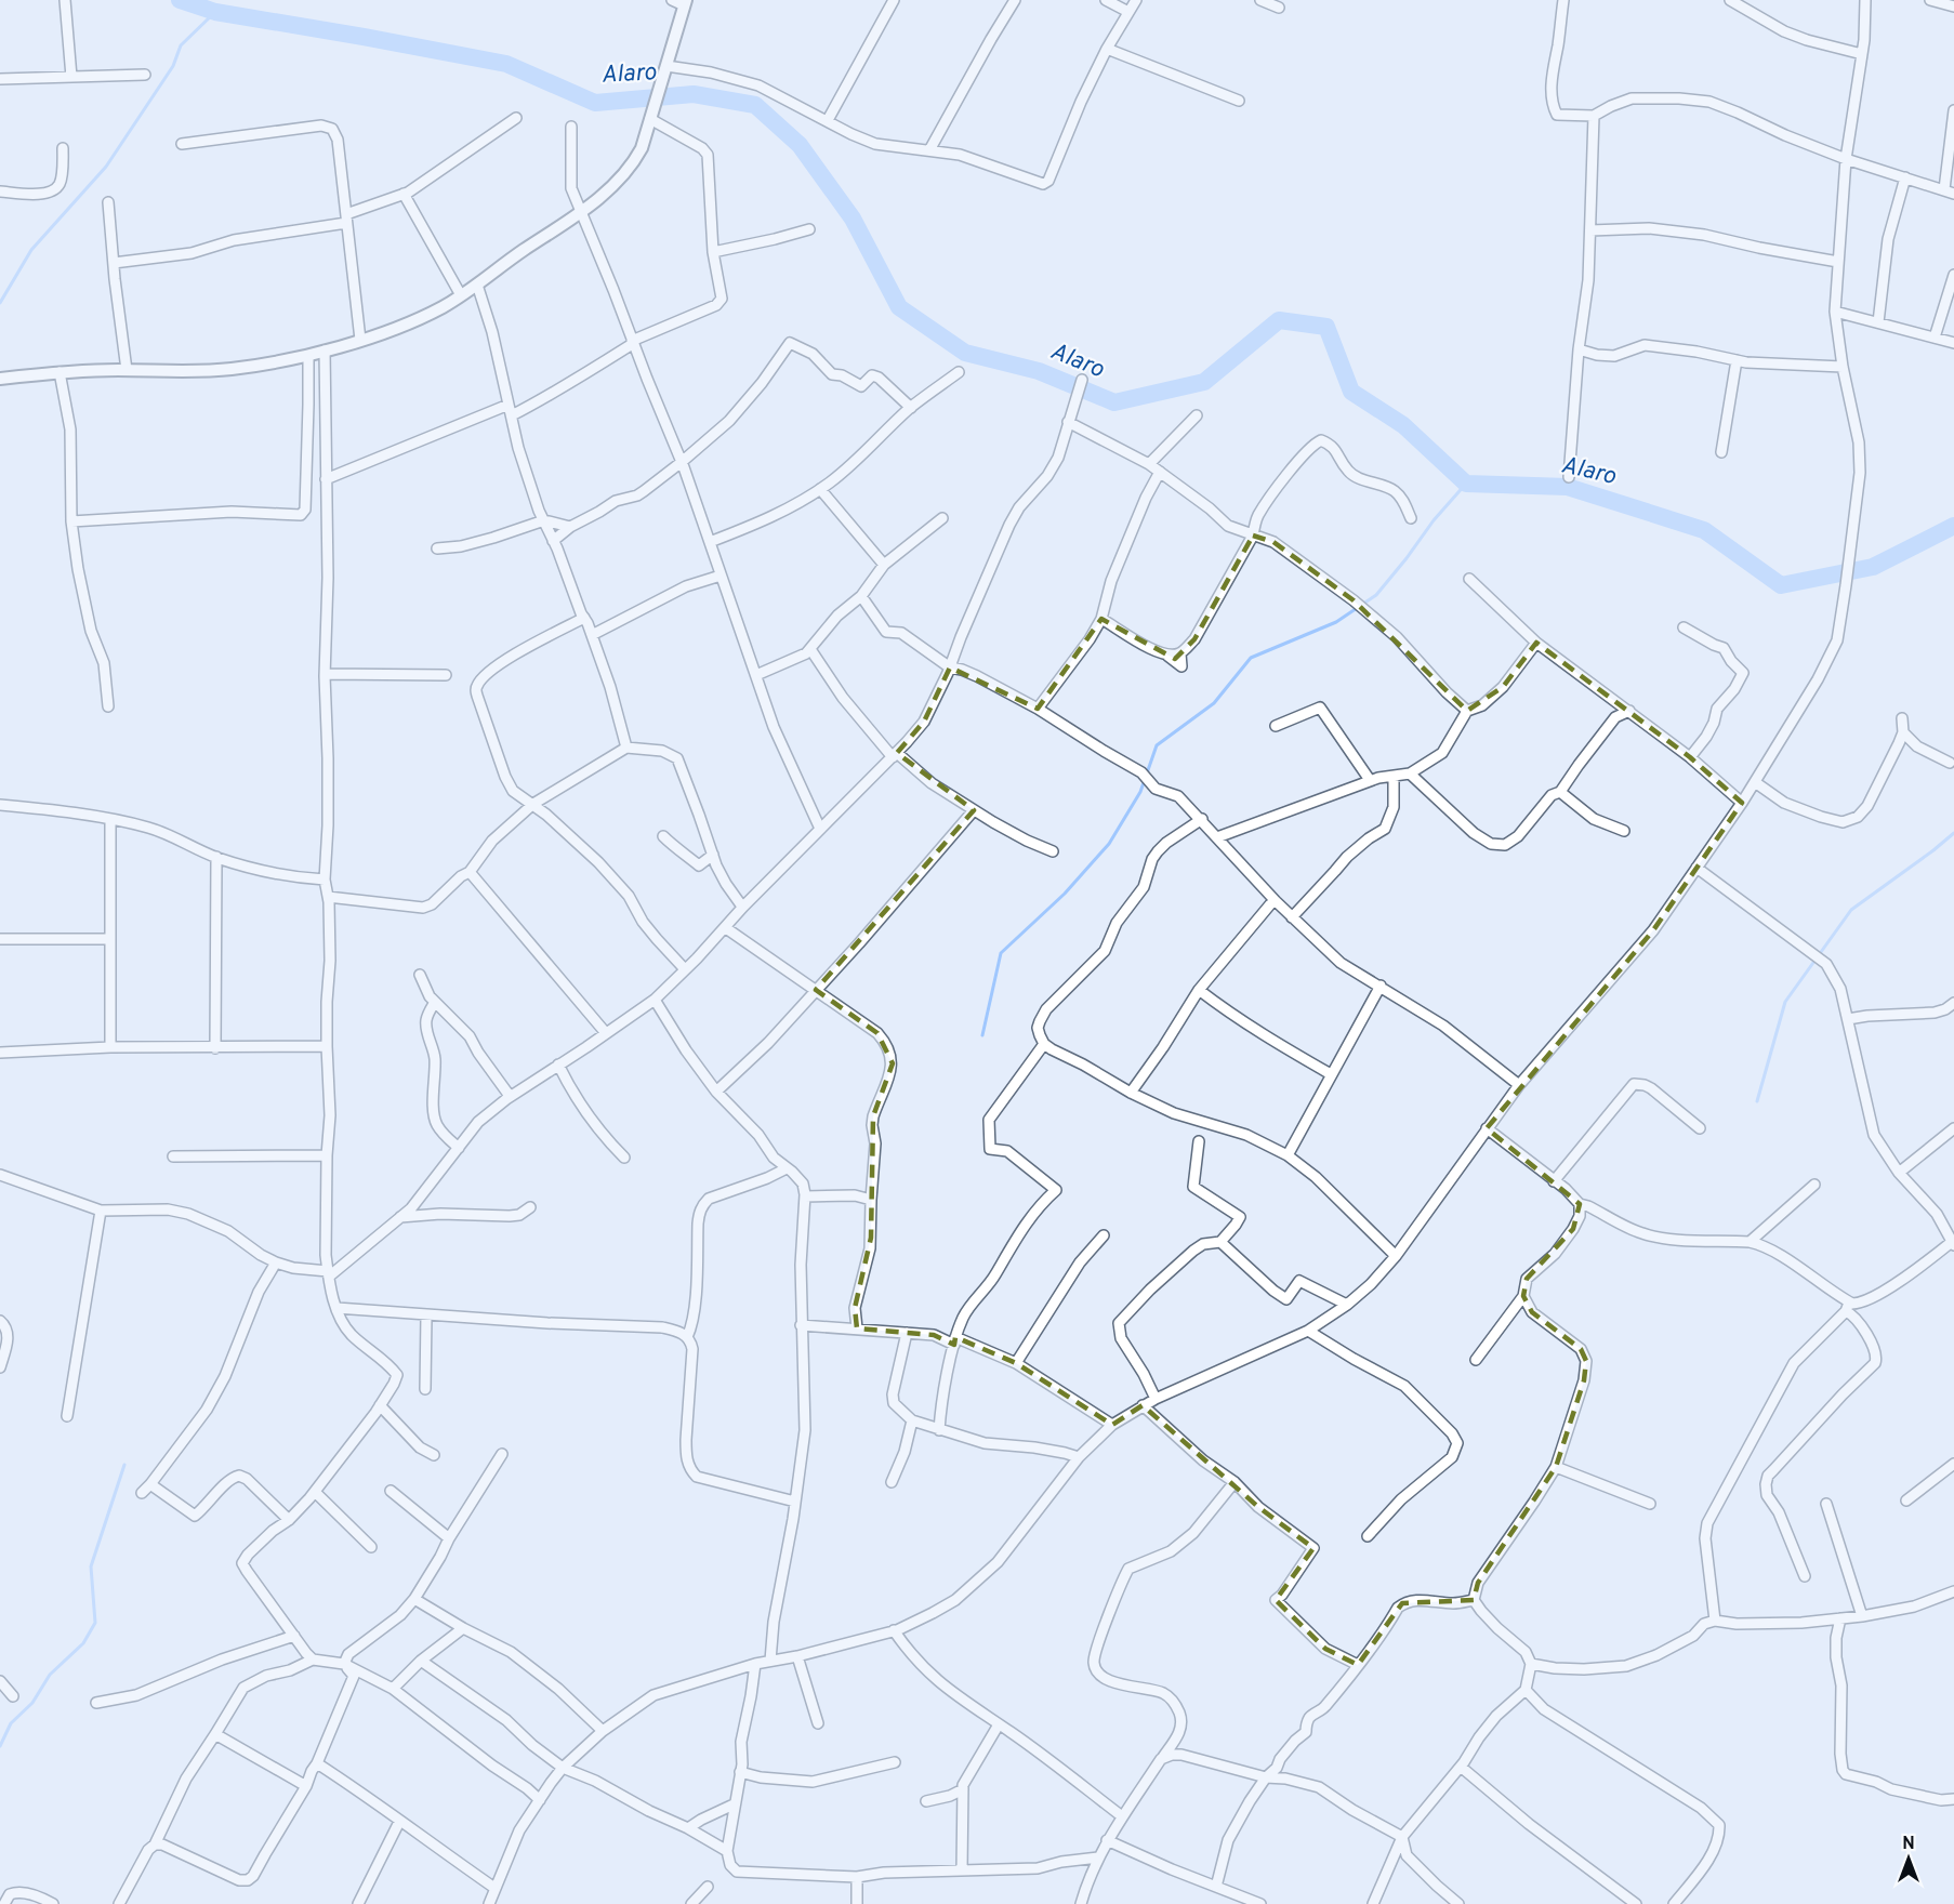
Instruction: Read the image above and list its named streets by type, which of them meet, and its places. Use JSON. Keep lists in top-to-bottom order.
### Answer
{
  "water": ["Alaro"],
  "north": "top"
}
